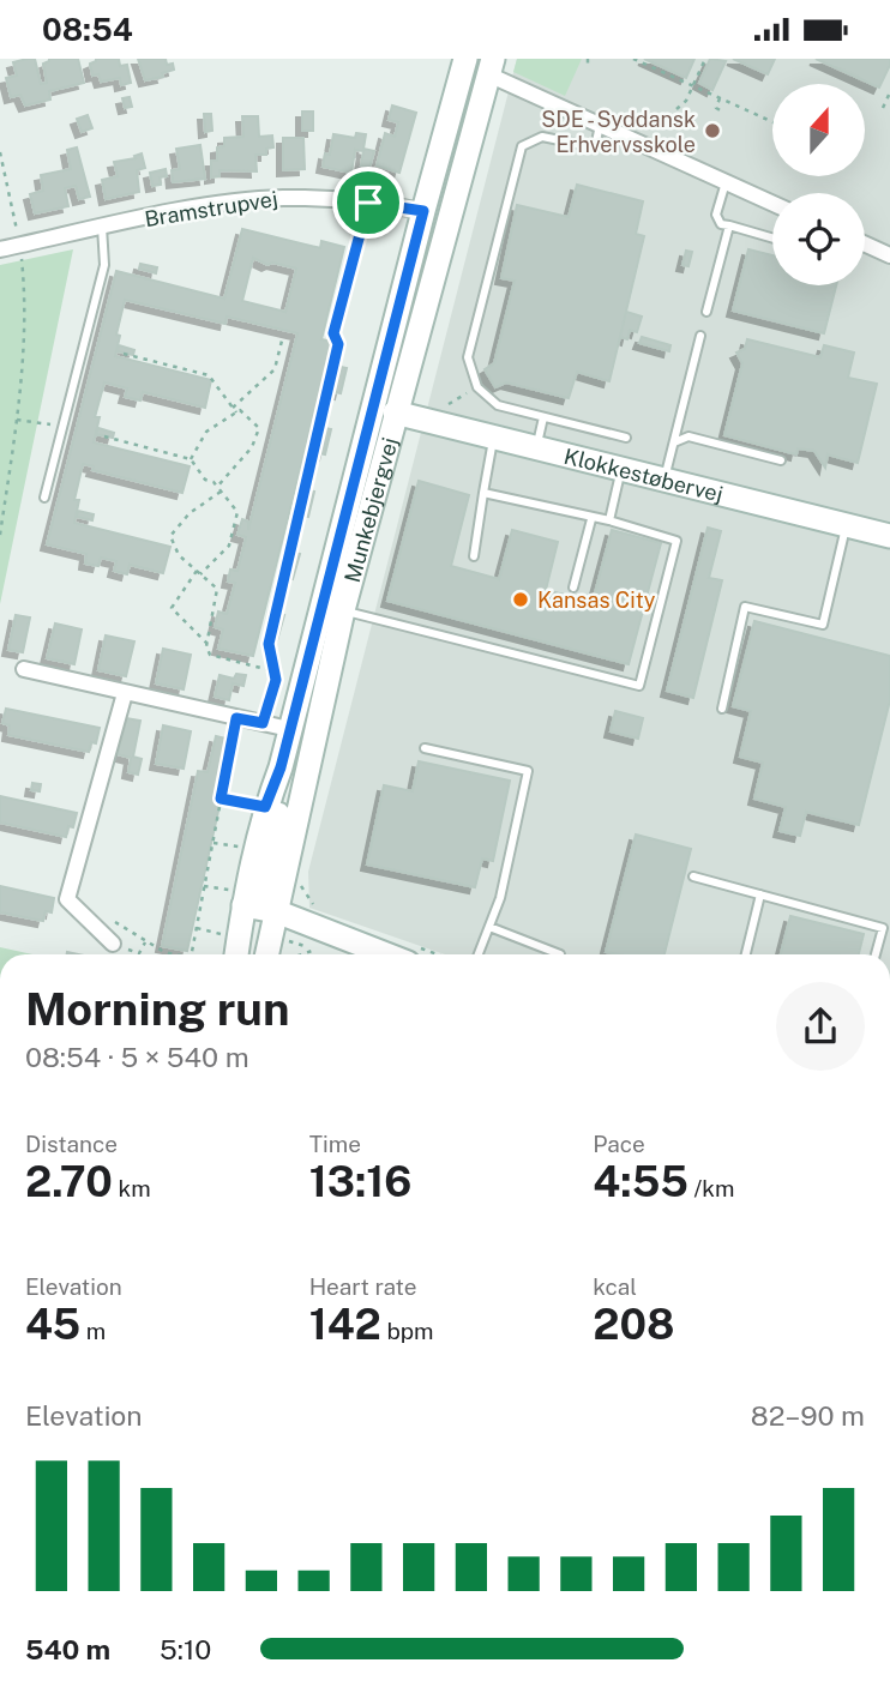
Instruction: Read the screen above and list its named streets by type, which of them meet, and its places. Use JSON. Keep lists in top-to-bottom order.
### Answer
{
  "streets": {
    "street": ["Bramstrupvej", "Klokkestøbervej", "Munkebjergvej"]
  },
  "crossings": [
    ["Bramstrupvej", "Munkebjergvej"],
    ["Klokkestøbervej", "Munkebjergvej"]
  ],
  "places": ["SDE - Syddansk Erhvervsskole", "Kansas City"],
  "north": "top",
  "page": {
    "status": "08:54",
    "heading": ["Morning run", "08:54 · 5 × 540 m"],
    "stats": [
      ["Distance", "2.70 km"],
      ["Time", "13:16"],
      ["Pace", "4:55 /km"],
      ["Elevation", "45 m"],
      ["Heart rate", "142 bpm"],
      ["kcal", "208"]
    ],
    "chart": ["Elevation", "82–90 m"],
    "list": [
      {
        "name": "540 m",
        "note": "5:10"
      }
    ]
  }
}
